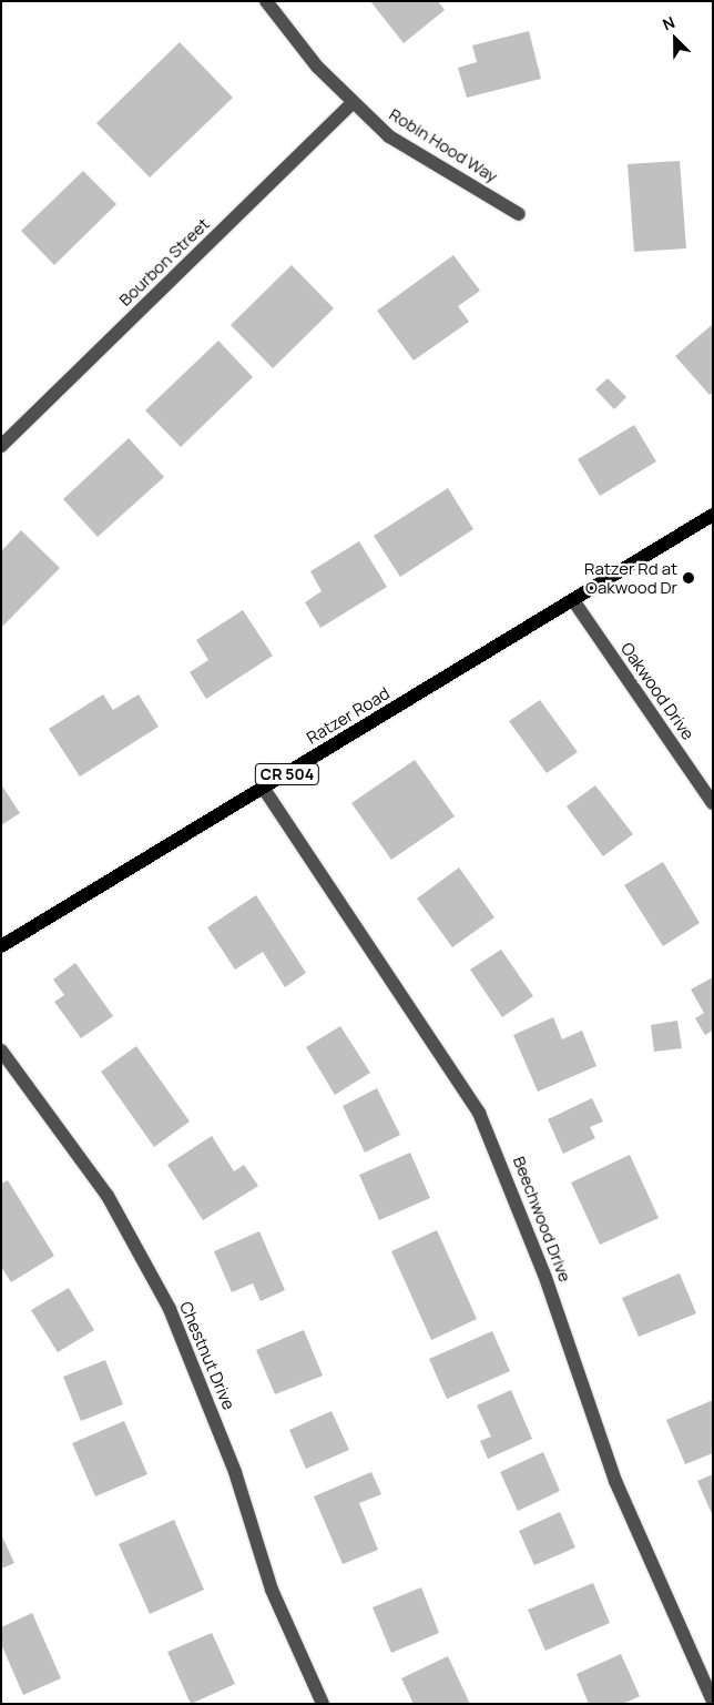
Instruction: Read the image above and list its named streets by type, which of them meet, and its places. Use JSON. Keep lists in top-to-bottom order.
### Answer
{
  "streets": {
    "main road": ["Ratzer Road", "CR 504"],
    "street": [
      "Robin Hood Way",
      "Bourbon Street",
      "Oakwood Drive",
      "Beechwood Drive",
      "Chestnut Drive"
    ]
  },
  "crossings": [
    ["Robin Hood Way", "Bourbon Street"],
    ["Oakwood Drive", "Ratzer Road"],
    ["Ratzer Road", "Beechwood Drive"]
  ],
  "places": ["Ratzer Rd at Oakwood Dr"],
  "north": "top left"
}
